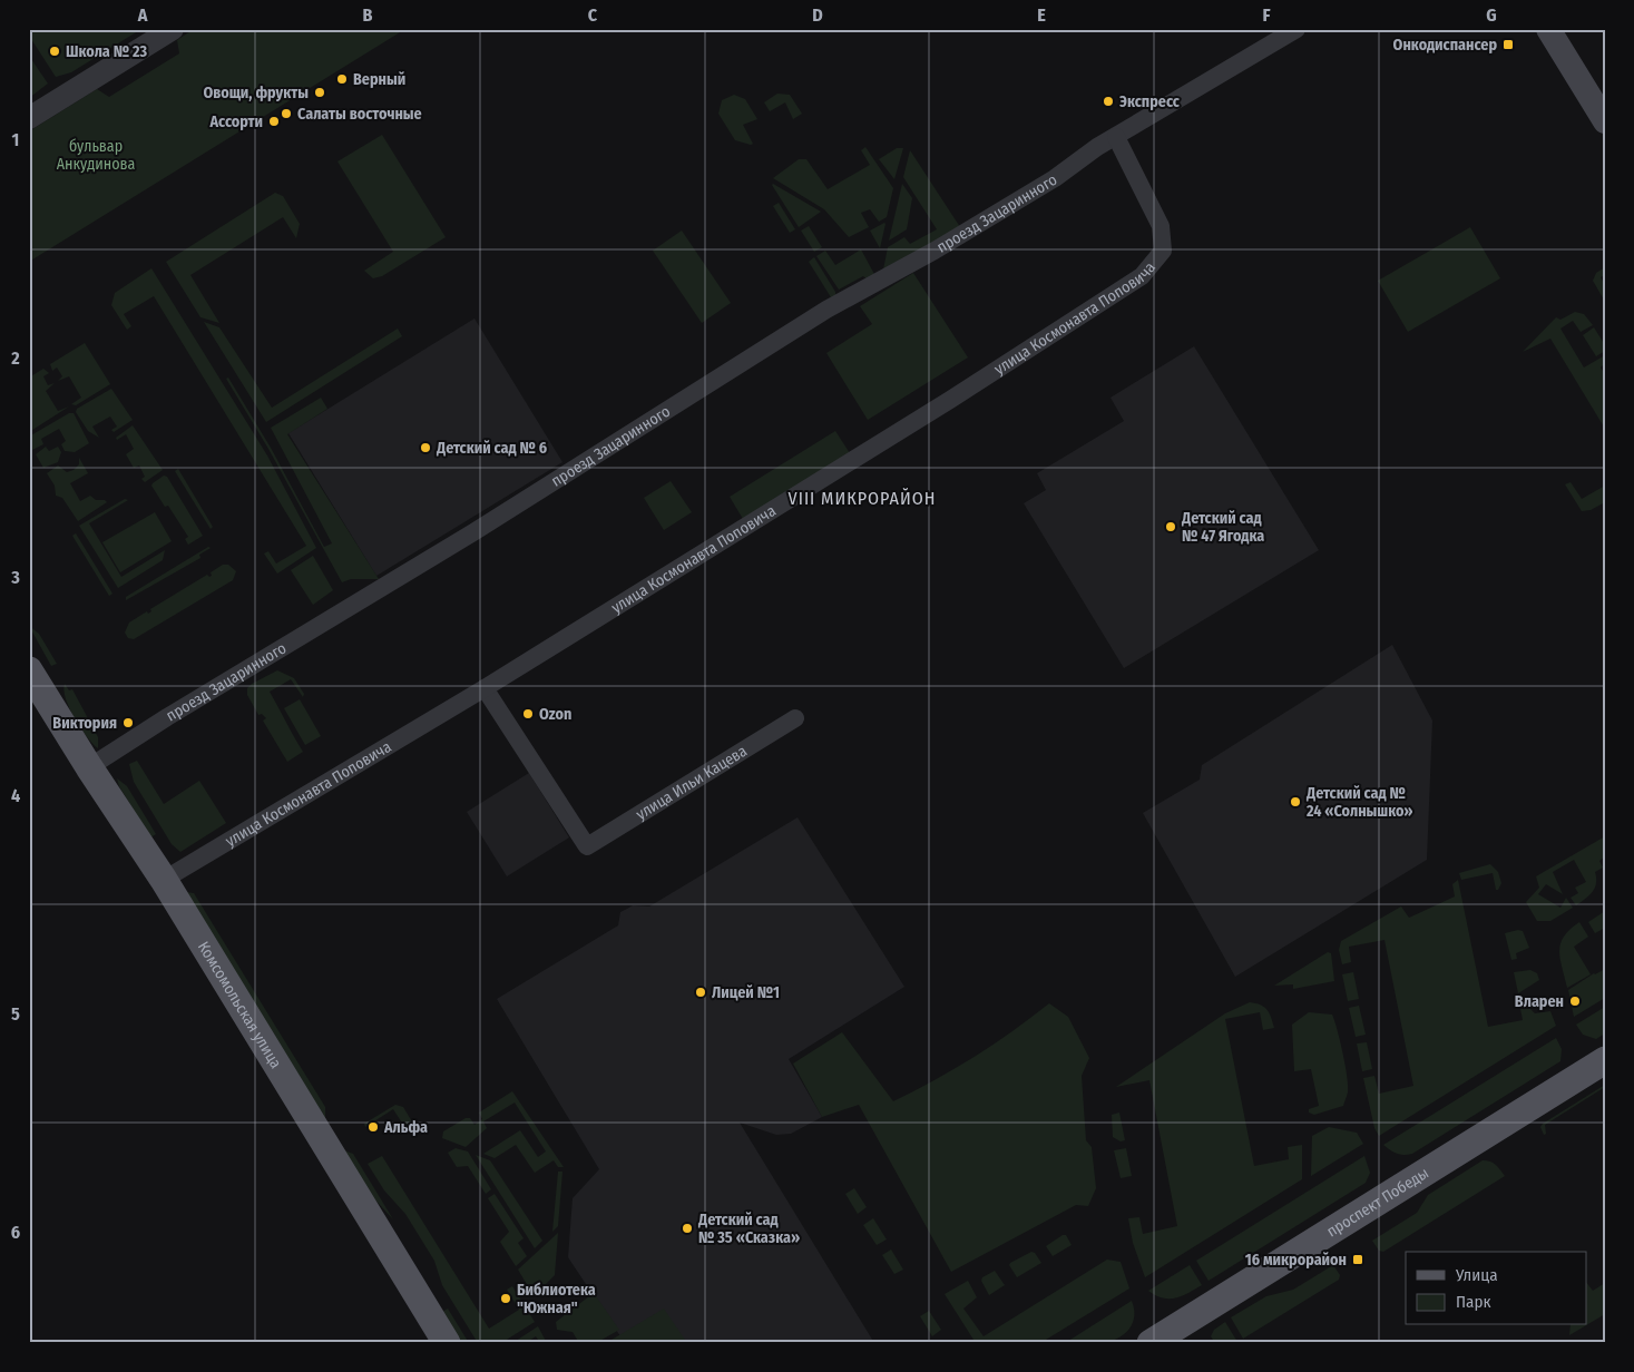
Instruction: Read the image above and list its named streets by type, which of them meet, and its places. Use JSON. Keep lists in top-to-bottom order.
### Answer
{
  "streets": {
    "main road": ["Комсомольская улица", "проспект Победы"],
    "street": ["проезд Зацаринного", "улица Космонавта Поповича", "улица Ильи Кацева"]
  },
  "crossings": [
    ["проезд Зацаринного", "улица Космонавта Поповича"],
    ["проезд Зацаринного", "Комсомольская улица"],
    ["улица Космонавта Поповича", "улица Ильи Кацева"],
    ["улица Космонавта Поповича", "Комсомольская улица"]
  ],
  "districts": ["VIII МИКРОРАЙОН"],
  "parks": ["бульвар Анкудинова"],
  "places": {
    "transit": ["Онкодиспансер", "16 микрорайон"],
    "other": [
      "Школа № 23",
      "Верный",
      "Овощи, фрукты",
      "Экспресс",
      "Салаты восточные",
      "Ассорти",
      "Детский сад № 6",
      "Детский сад № 47 Ягодка",
      "Ozon",
      "Виктория",
      "Детский сад № 24 «Солнышко»",
      "Лицей №1",
      "Вларен",
      "Альфа",
      "Детский сад № 35 «Сказка»",
      "Библиотека \"Южная\""
    ]
  },
  "legend": ["Улица", "Парк"],
  "grid": {
    "columns": [
      "A",
      "B",
      "C",
      "D",
      "E",
      "F",
      "G"
    ],
    "rows": [
      "1",
      "2",
      "3",
      "4",
      "5",
      "6"
    ]
  }
}
